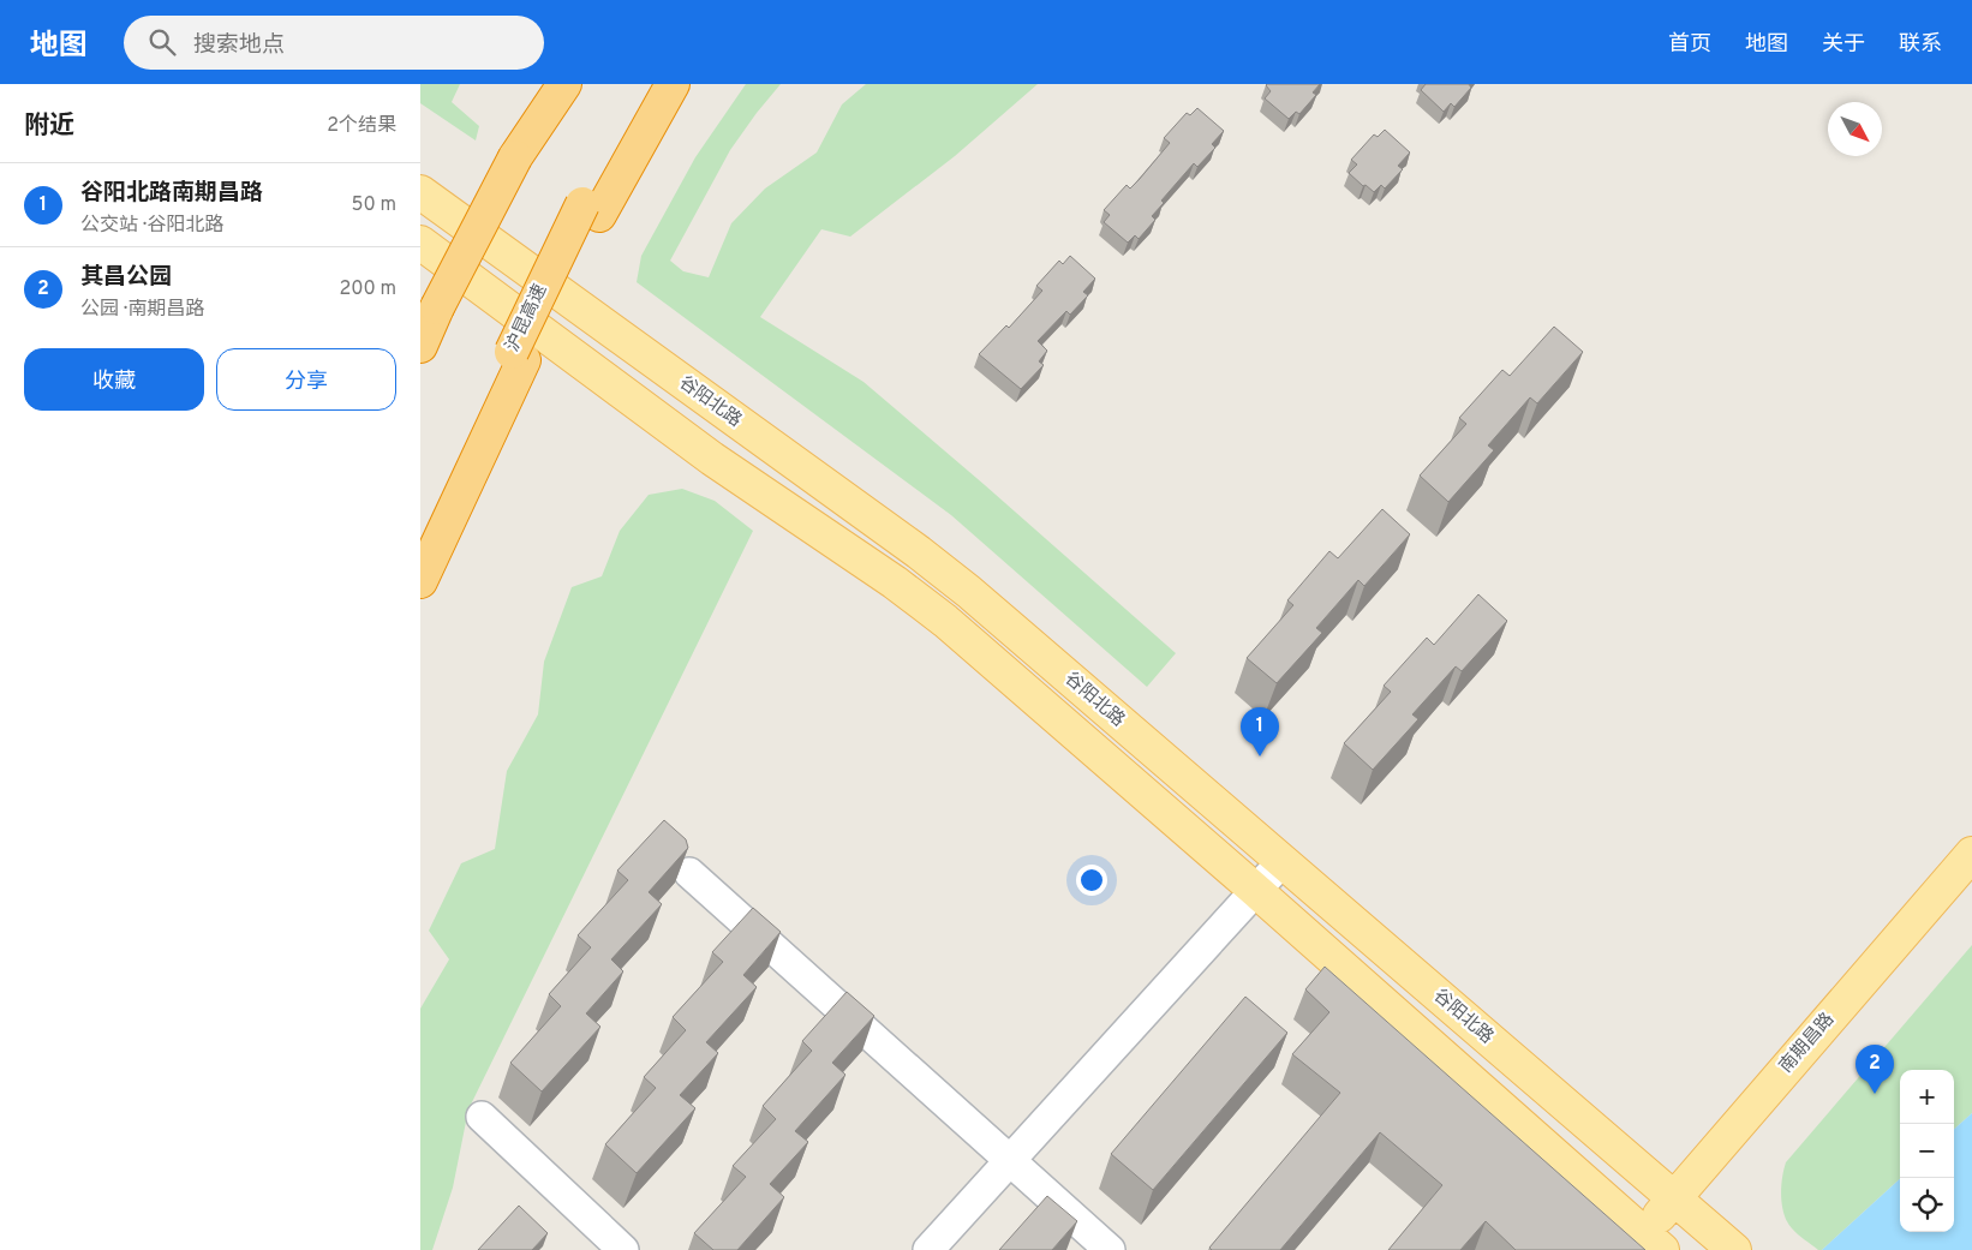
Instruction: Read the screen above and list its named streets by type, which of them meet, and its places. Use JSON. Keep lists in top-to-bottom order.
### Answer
{
  "streets": {
    "highway": ["沪昆高速"],
    "main road": ["谷阳北路", "南期昌路"]
  },
  "crossings": [
    ["谷阳北路", "南期昌路"]
  ],
  "north": "bottom right",
  "page": {
    "header": "地图",
    "search": "搜索地点",
    "nav": [
      "首页",
      "地图",
      "关于",
      "联系"
    ],
    "heading": ["附近", "2个结果"],
    "list": [
      {
        "mark": "1",
        "name": "谷阳北路南期昌路",
        "note": "公交站 · 谷阳北路",
        "value": "50 m"
      },
      {
        "mark": "2",
        "name": "其昌公园",
        "note": "公园 · 南期昌路",
        "value": "200 m"
      }
    ],
    "buttons": ["收藏", "分享"],
    "pins": ["1", "2"],
    "map_buttons": ["+", "−"]
  }
}
